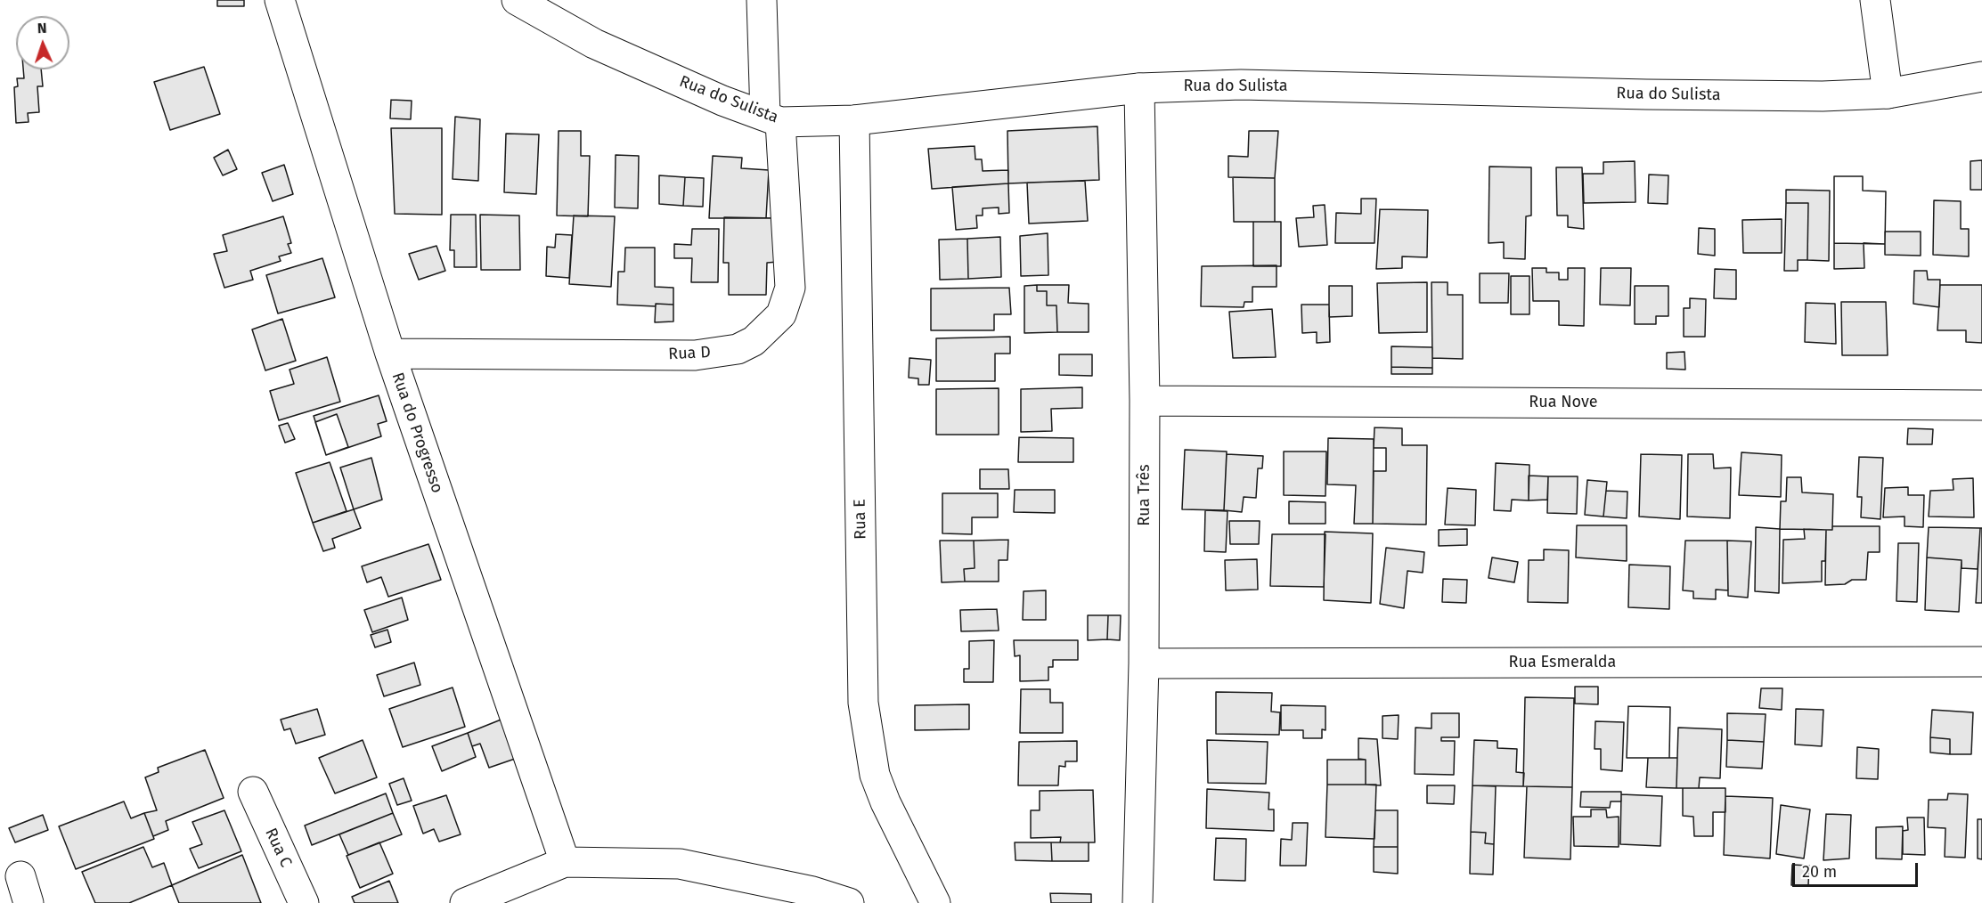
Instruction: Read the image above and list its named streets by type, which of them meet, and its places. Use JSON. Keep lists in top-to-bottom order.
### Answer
{
  "streets": {
    "street": [
      "Rua do Sulista",
      "Rua D",
      "Rua Nove",
      "Rua do Progresso",
      "Rua Três",
      "Rua E",
      "Rua Esmeralda",
      "Rua C"
    ]
  },
  "crossings": [
    ["Rua do Sulista", "Rua D"],
    ["Rua do Sulista", "Rua Três"],
    ["Rua do Sulista", "Rua E"],
    ["Rua D", "Rua do Progresso"],
    ["Rua Nove", "Rua Três"],
    ["Rua Três", "Rua Esmeralda"]
  ],
  "scale_bar": "20 m",
  "north": "top"
}
